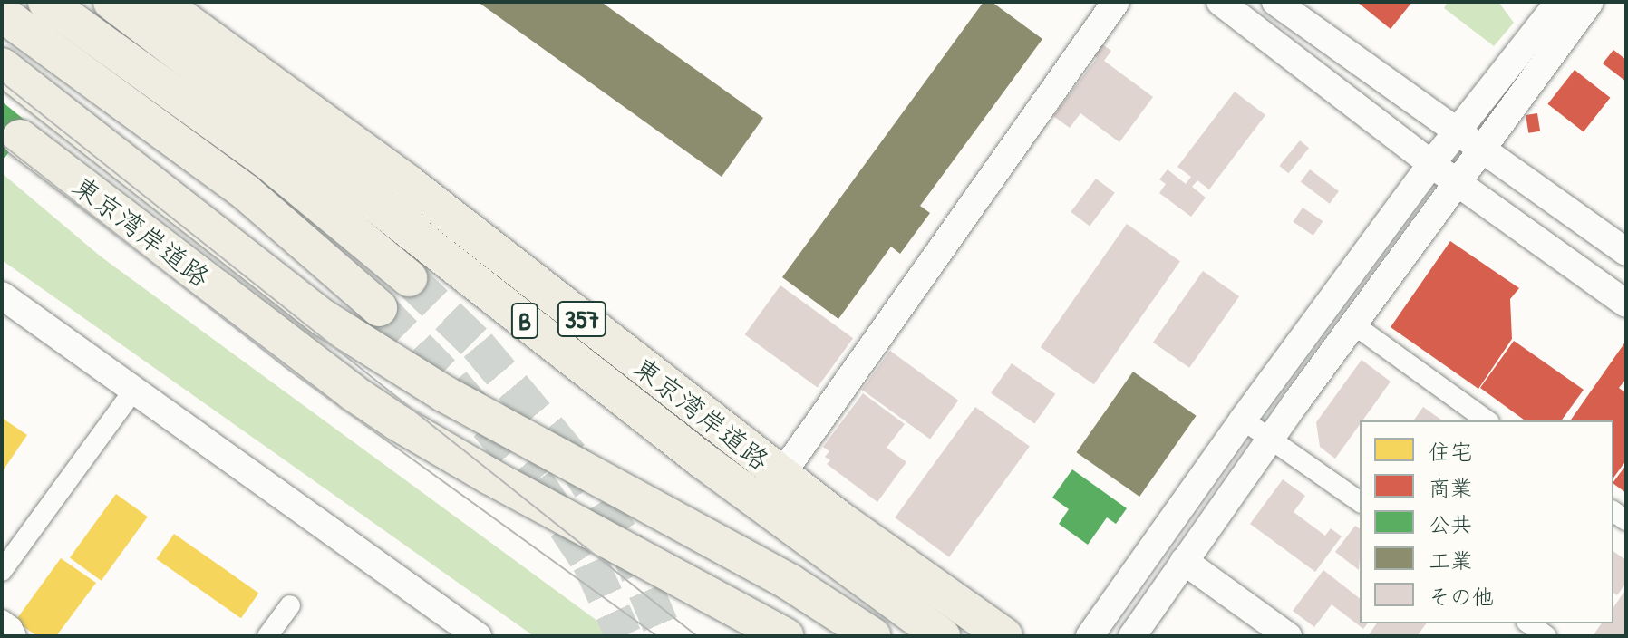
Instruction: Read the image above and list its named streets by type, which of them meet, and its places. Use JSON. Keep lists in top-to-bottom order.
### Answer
{
  "streets": {
    "highway": ["東京湾岸道路", "357", "B"]
  },
  "legend": [
    "住宅",
    "商業",
    "公共",
    "工業",
    "その他"
  ]
}
